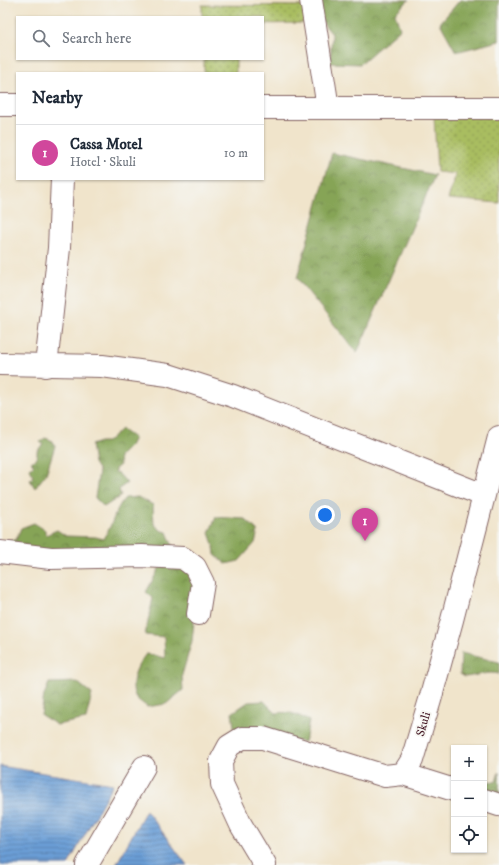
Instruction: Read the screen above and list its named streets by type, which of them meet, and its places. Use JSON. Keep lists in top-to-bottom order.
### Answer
{
  "streets": {
    "street": ["Skuli"]
  },
  "page": {
    "search": "Search here",
    "heading": "Nearby",
    "list": [
      {
        "mark": "1",
        "name": "Cassa Motel",
        "note": "Hotel · Skuli",
        "value": "10 m"
      }
    ],
    "pins": "1",
    "map_buttons": ["+", "−"]
  }
}
